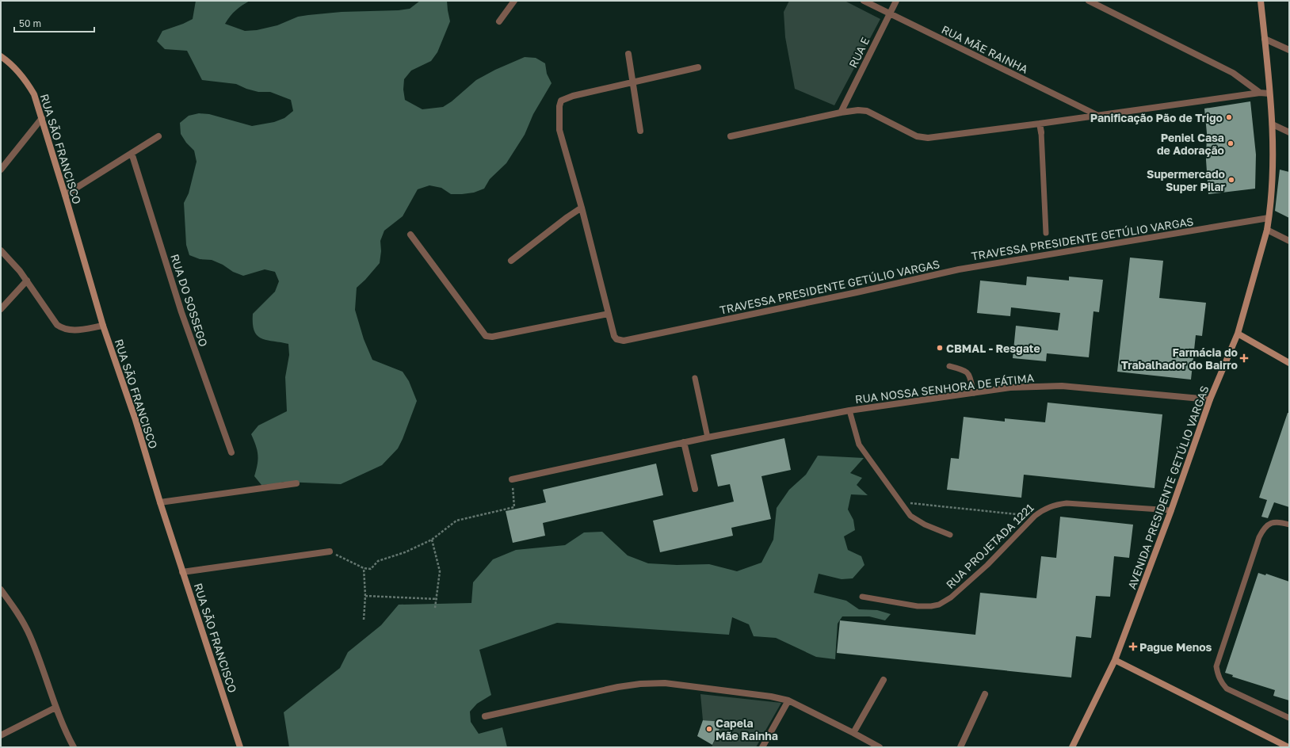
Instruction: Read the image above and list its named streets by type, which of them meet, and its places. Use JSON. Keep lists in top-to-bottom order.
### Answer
{
  "streets": {
    "street": [
      "RUA MÃE RAINHA",
      "RUA E",
      "RUA SÃO FRANCISCO",
      "TRAVESSA PRESIDENTE GETÚLIO VARGAS",
      "RUA DO SOSSEGO",
      "RUA NOSSA SENHORA DE FÁTIMA",
      "AVENIDA PRESIDENTE GETÚLIO VARGAS"
    ],
    "lane": ["RUA PROJETADA 1221"]
  },
  "crossings": [
    ["RUA MÃE RAINHA", "RUA E"],
    ["TRAVESSA PRESIDENTE GETÚLIO VARGAS", "AVENIDA PRESIDENTE GETÚLIO VARGAS"],
    ["RUA NOSSA SENHORA DE FÁTIMA", "AVENIDA PRESIDENTE GETÚLIO VARGAS"],
    ["AVENIDA PRESIDENTE GETÚLIO VARGAS", "RUA PROJETADA 1221"]
  ],
  "places": {
    "other": [
      "Panificação Pão de Trigo",
      "Peniel Casa de Adoração",
      "Supermercado Super Pilar",
      "CBMAL - Resgate",
      "Capela Mãe Rainha"
    ],
    "health": ["Farmácia do Trabalhador do Bairro", "Pague Menos"]
  },
  "scale_bar": "50 m"
}
